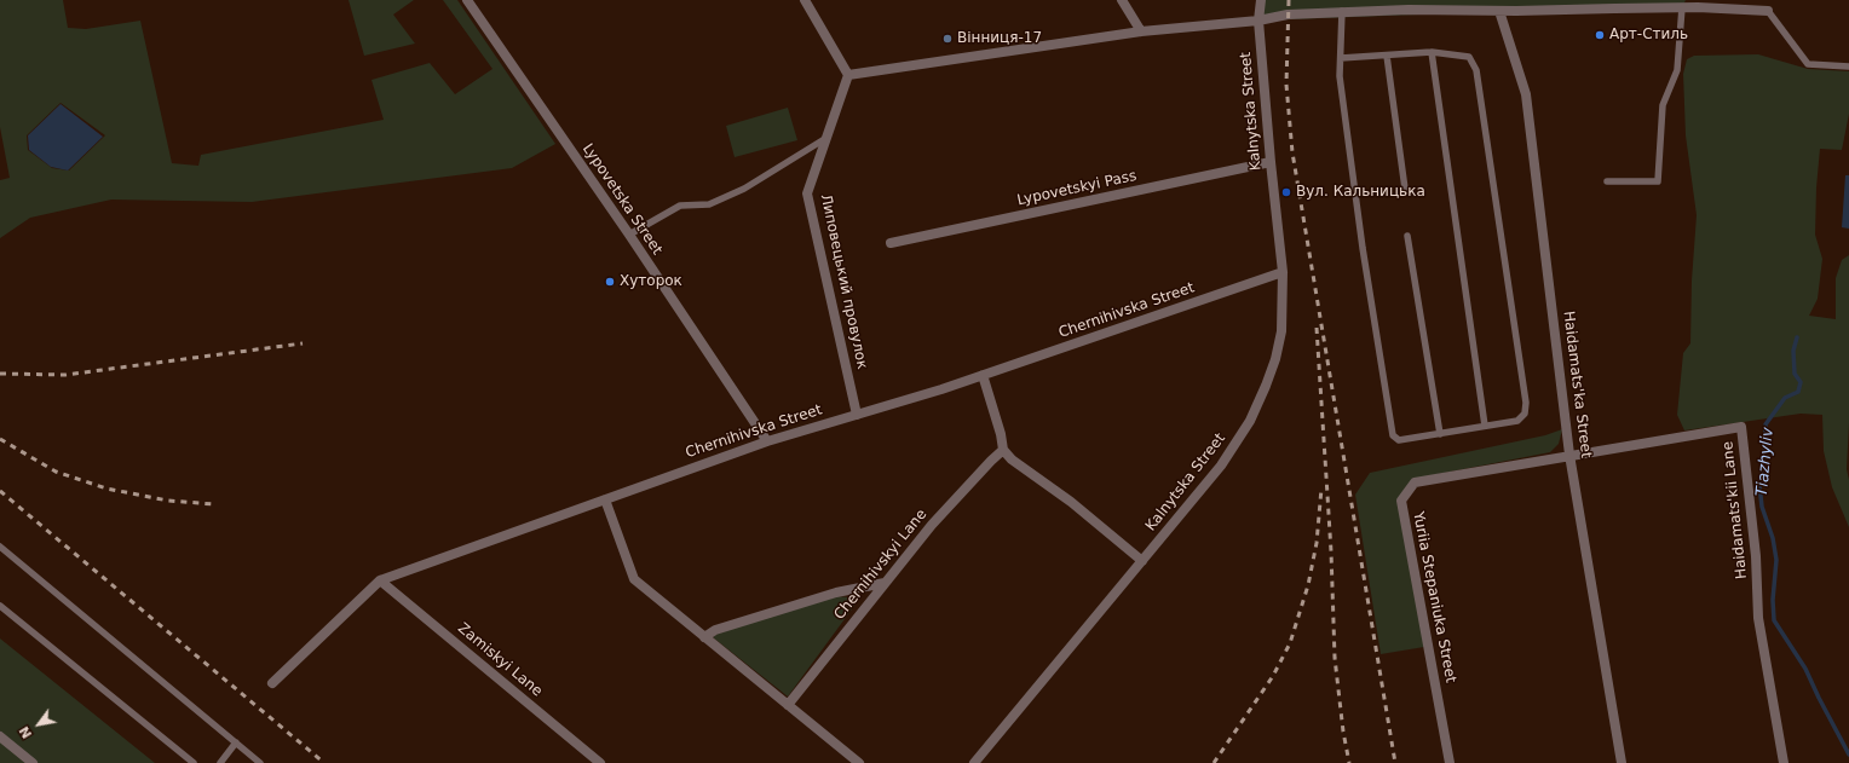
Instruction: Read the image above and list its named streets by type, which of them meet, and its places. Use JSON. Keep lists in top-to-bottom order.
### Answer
{
  "streets": {
    "street": [
      "Kalnytska Street",
      "Lypovetskyi Pass",
      "Lypovetska Street",
      "Липовецький провулок",
      "Chernihivska Street",
      "Haidamats'ka Street",
      "Haidamats'kii Lane",
      "Chernihivskyi Lane",
      "Yuriia Stepaniuka Street",
      "Zamiskyi Lane"
    ]
  },
  "crossings": [
    ["Kalnytska Street", "Lypovetskyi Pass"],
    ["Kalnytska Street", "Chernihivska Street"],
    ["Lypovetska Street", "Chernihivska Street"],
    ["Липовецький провулок", "Chernihivska Street"],
    ["Chernihivska Street", "Zamiskyi Lane"],
    ["Haidamats'ka Street", "Haidamats'kii Lane"],
    ["Haidamats'ka Street", "Yuriia Stepaniuka Street"],
    ["Haidamats'kii Lane", "Yuriia Stepaniuka Street"]
  ],
  "water": ["Tiazhyliv"],
  "places": [
    "Арт-Стиль",
    "Вінниця-17",
    "Вул. Кальницька",
    "Хуторок"
  ],
  "north": "bottom left"
}
